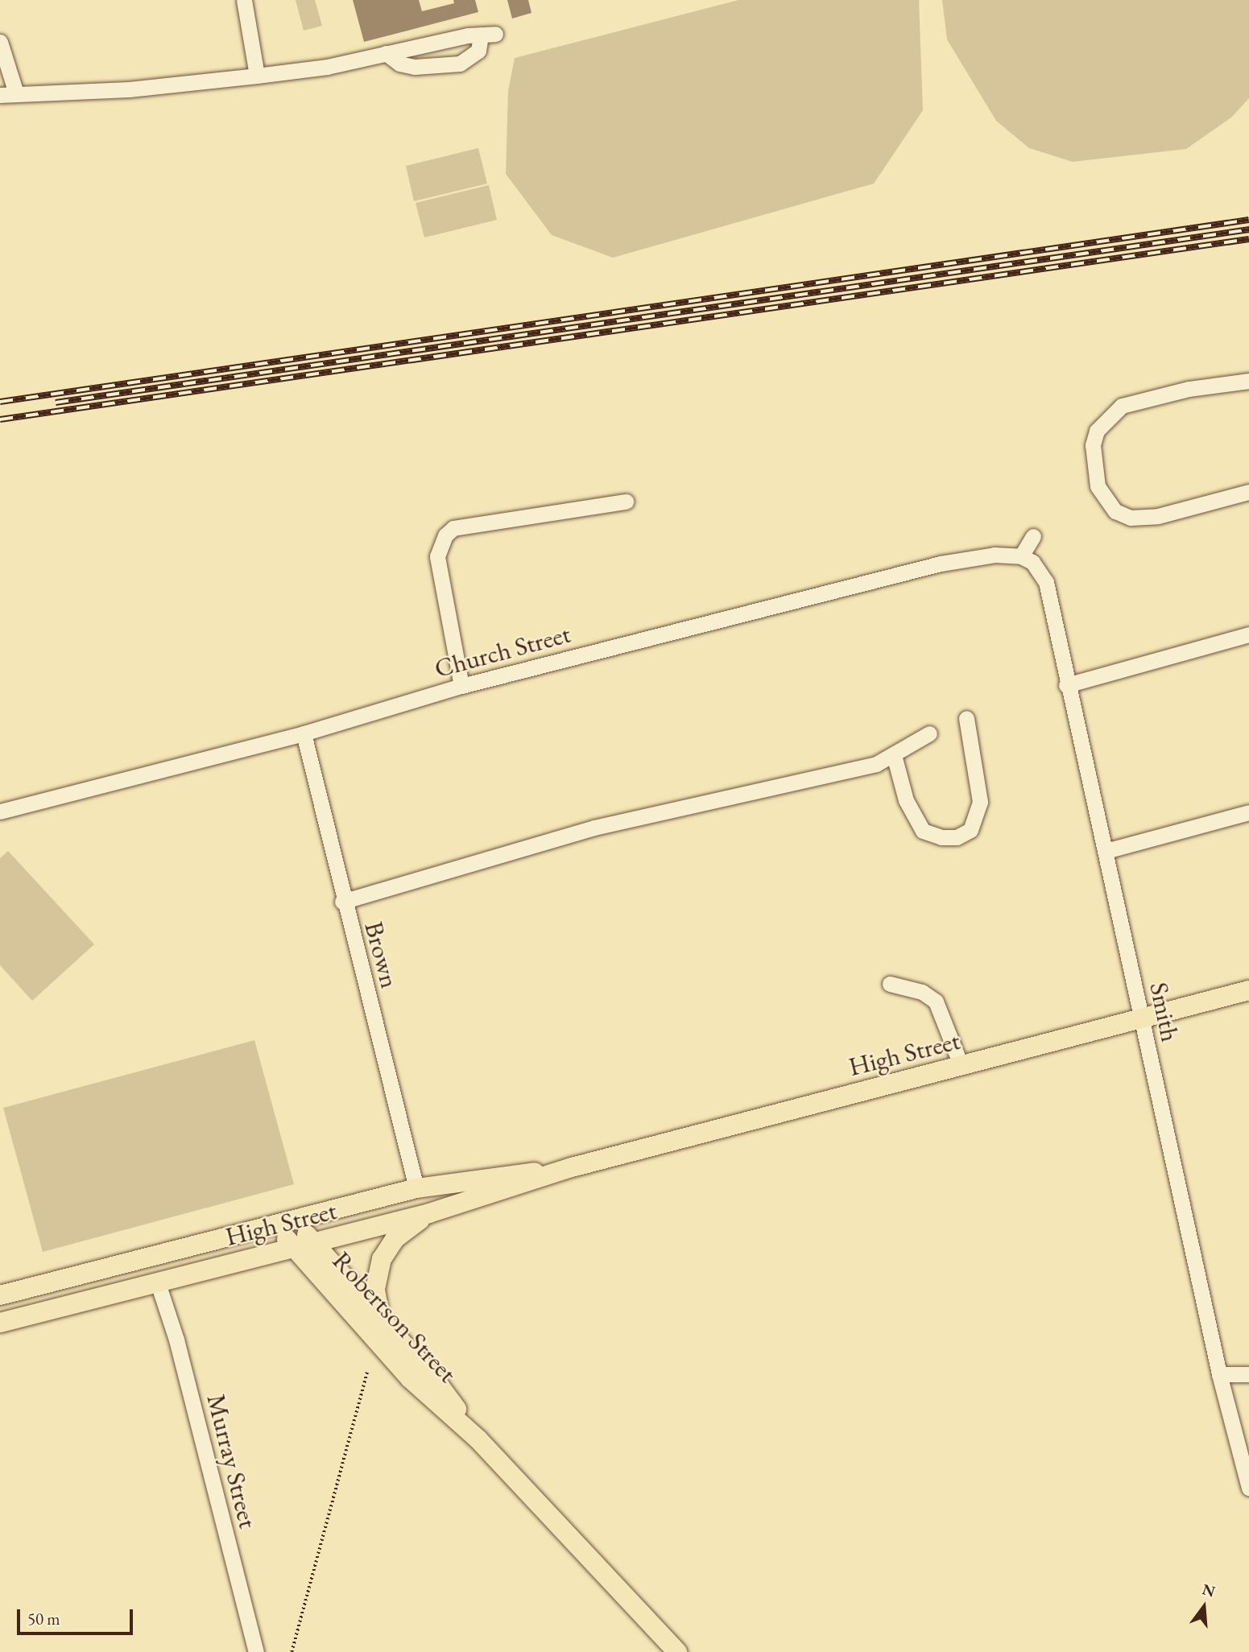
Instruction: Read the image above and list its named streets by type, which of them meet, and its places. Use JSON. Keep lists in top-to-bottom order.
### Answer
{
  "streets": {
    "main road": ["High Street", "Robertson Street"],
    "street": [
      "Church Street",
      "Brown",
      "Smith",
      "Murray Street"
    ]
  },
  "crossings": [
    ["Church Street", "Brown"],
    ["Church Street", "Smith"],
    ["Brown", "High Street"],
    ["Smith", "High Street"],
    ["High Street", "Robertson Street"],
    ["High Street", "Murray Street"]
  ],
  "scale_bar": "50 m",
  "north": "top"
}
